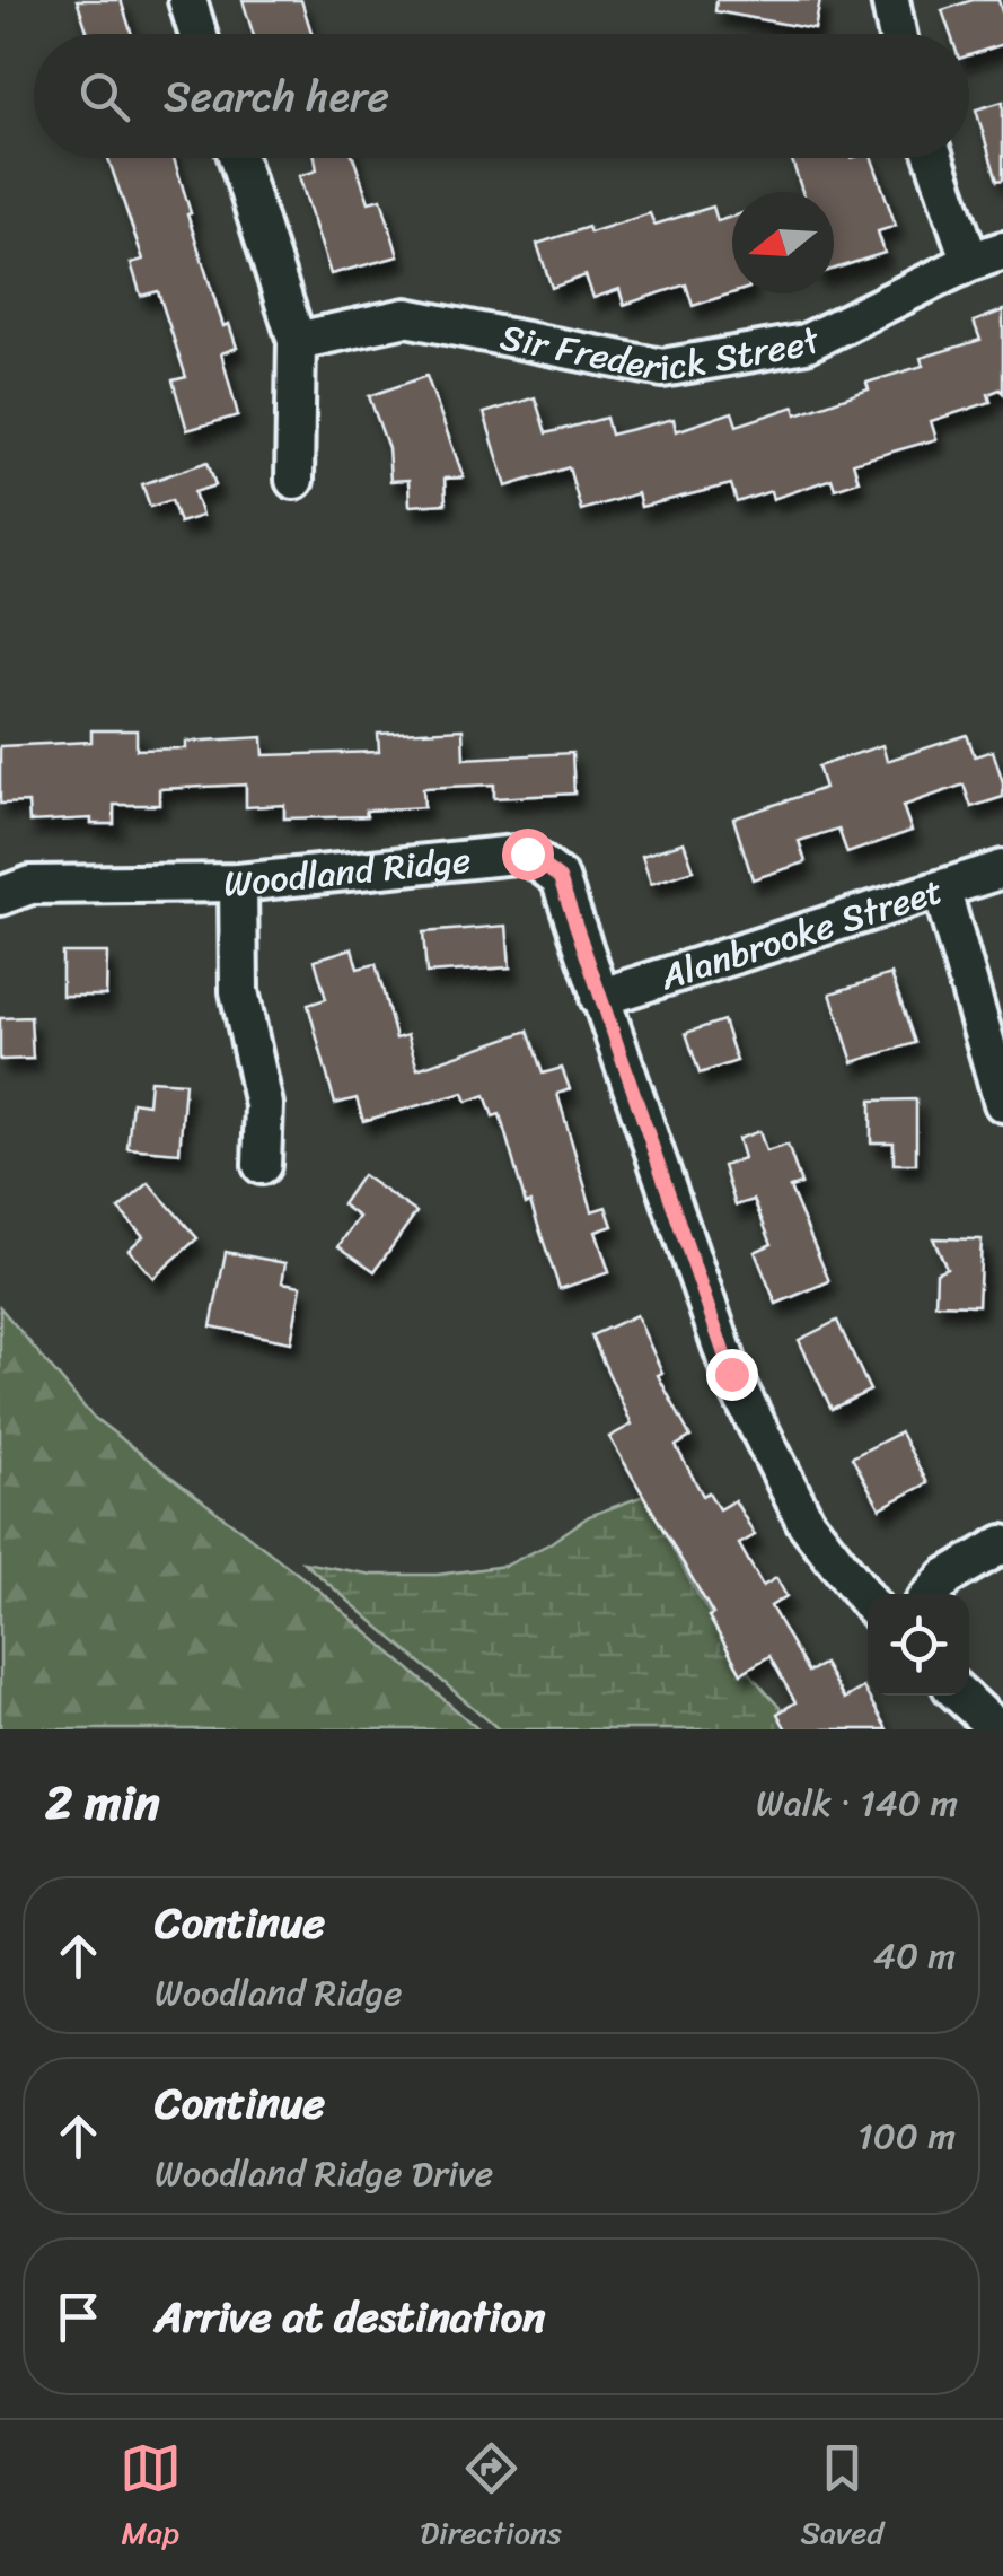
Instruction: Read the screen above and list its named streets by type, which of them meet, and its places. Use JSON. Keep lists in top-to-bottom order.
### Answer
{
  "streets": {
    "street": ["Sir Frederick Street", "Woodland Ridge", "Alanbrooke Street"]
  },
  "crossings": [
    ["Woodland Ridge", "Alanbrooke Street"]
  ],
  "north": "left",
  "page": {
    "search": "Search here",
    "heading": ["2 min", "Walk · 140 m"],
    "list": [
      ["Continue", "Woodland Ridge", "40 m"],
      ["Continue", "Woodland Ridge Drive", "100 m"],
      "Arrive at destination"
    ],
    "nav": ["Map", "Directions", "Saved"]
  }
}
